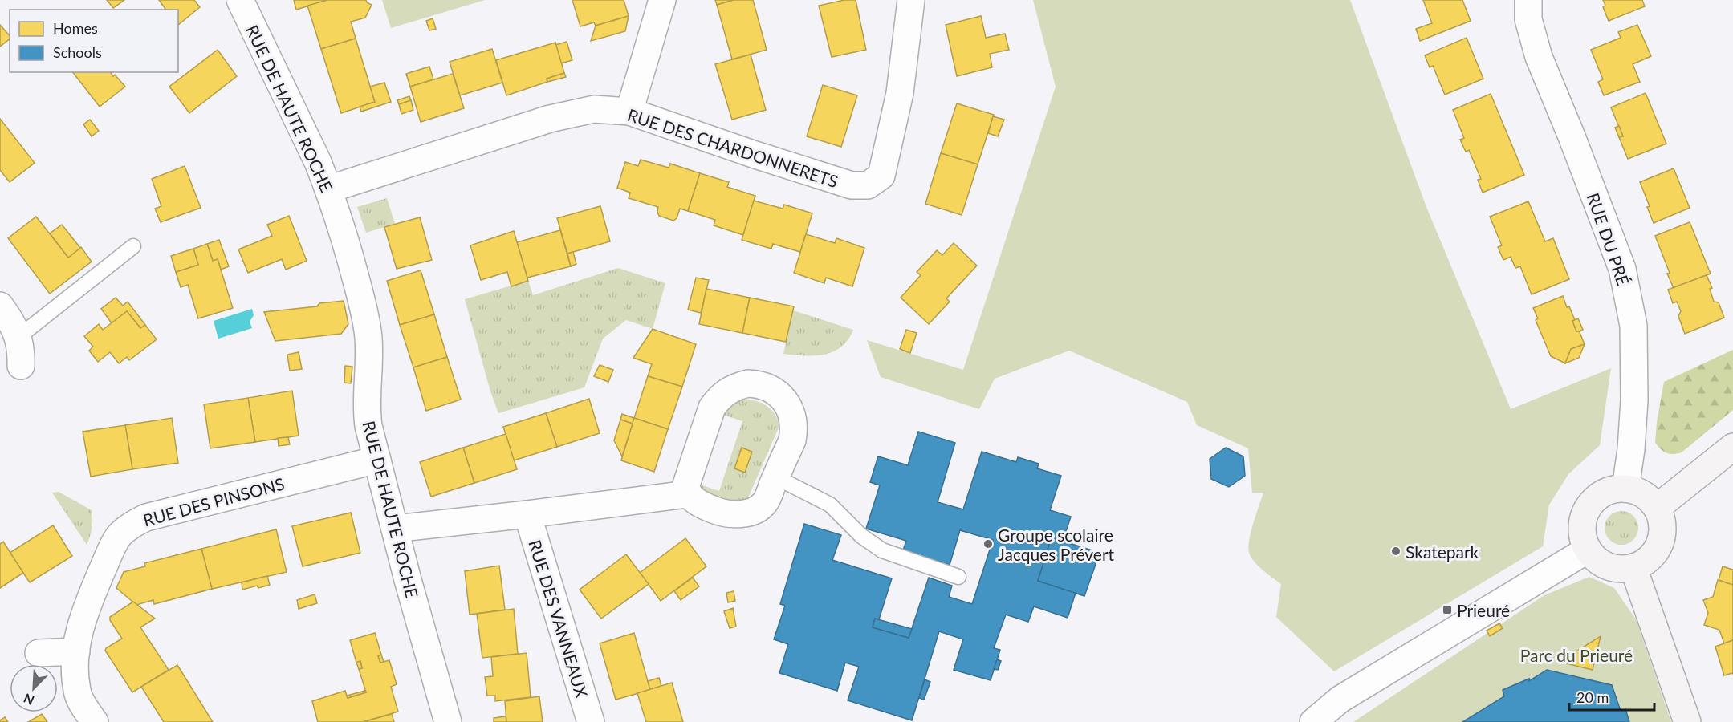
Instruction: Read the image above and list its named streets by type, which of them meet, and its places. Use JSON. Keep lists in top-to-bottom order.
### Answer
{
  "streets": {
    "street": [
      "RUE DE HAUTE ROCHE",
      "RUE DES CHARDONNERETS",
      "RUE DU PRÉ",
      "RUE DES PINSONS",
      "RUE DES VANNEAUX"
    ]
  },
  "crossings": [
    ["RUE DE HAUTE ROCHE", "RUE DES CHARDONNERETS"],
    ["RUE DE HAUTE ROCHE", "RUE DES PINSONS"],
    ["RUE DE HAUTE ROCHE", "RUE DES VANNEAUX"]
  ],
  "parks": ["Parc du Prieuré"],
  "places": {
    "other": ["Groupe scolaire Jacques Prévert", "Skatepark"],
    "transit": ["Prieuré"]
  },
  "legend": ["Homes", "Schools"],
  "scale_bar": "20 m",
  "north": "bottom left"
}
